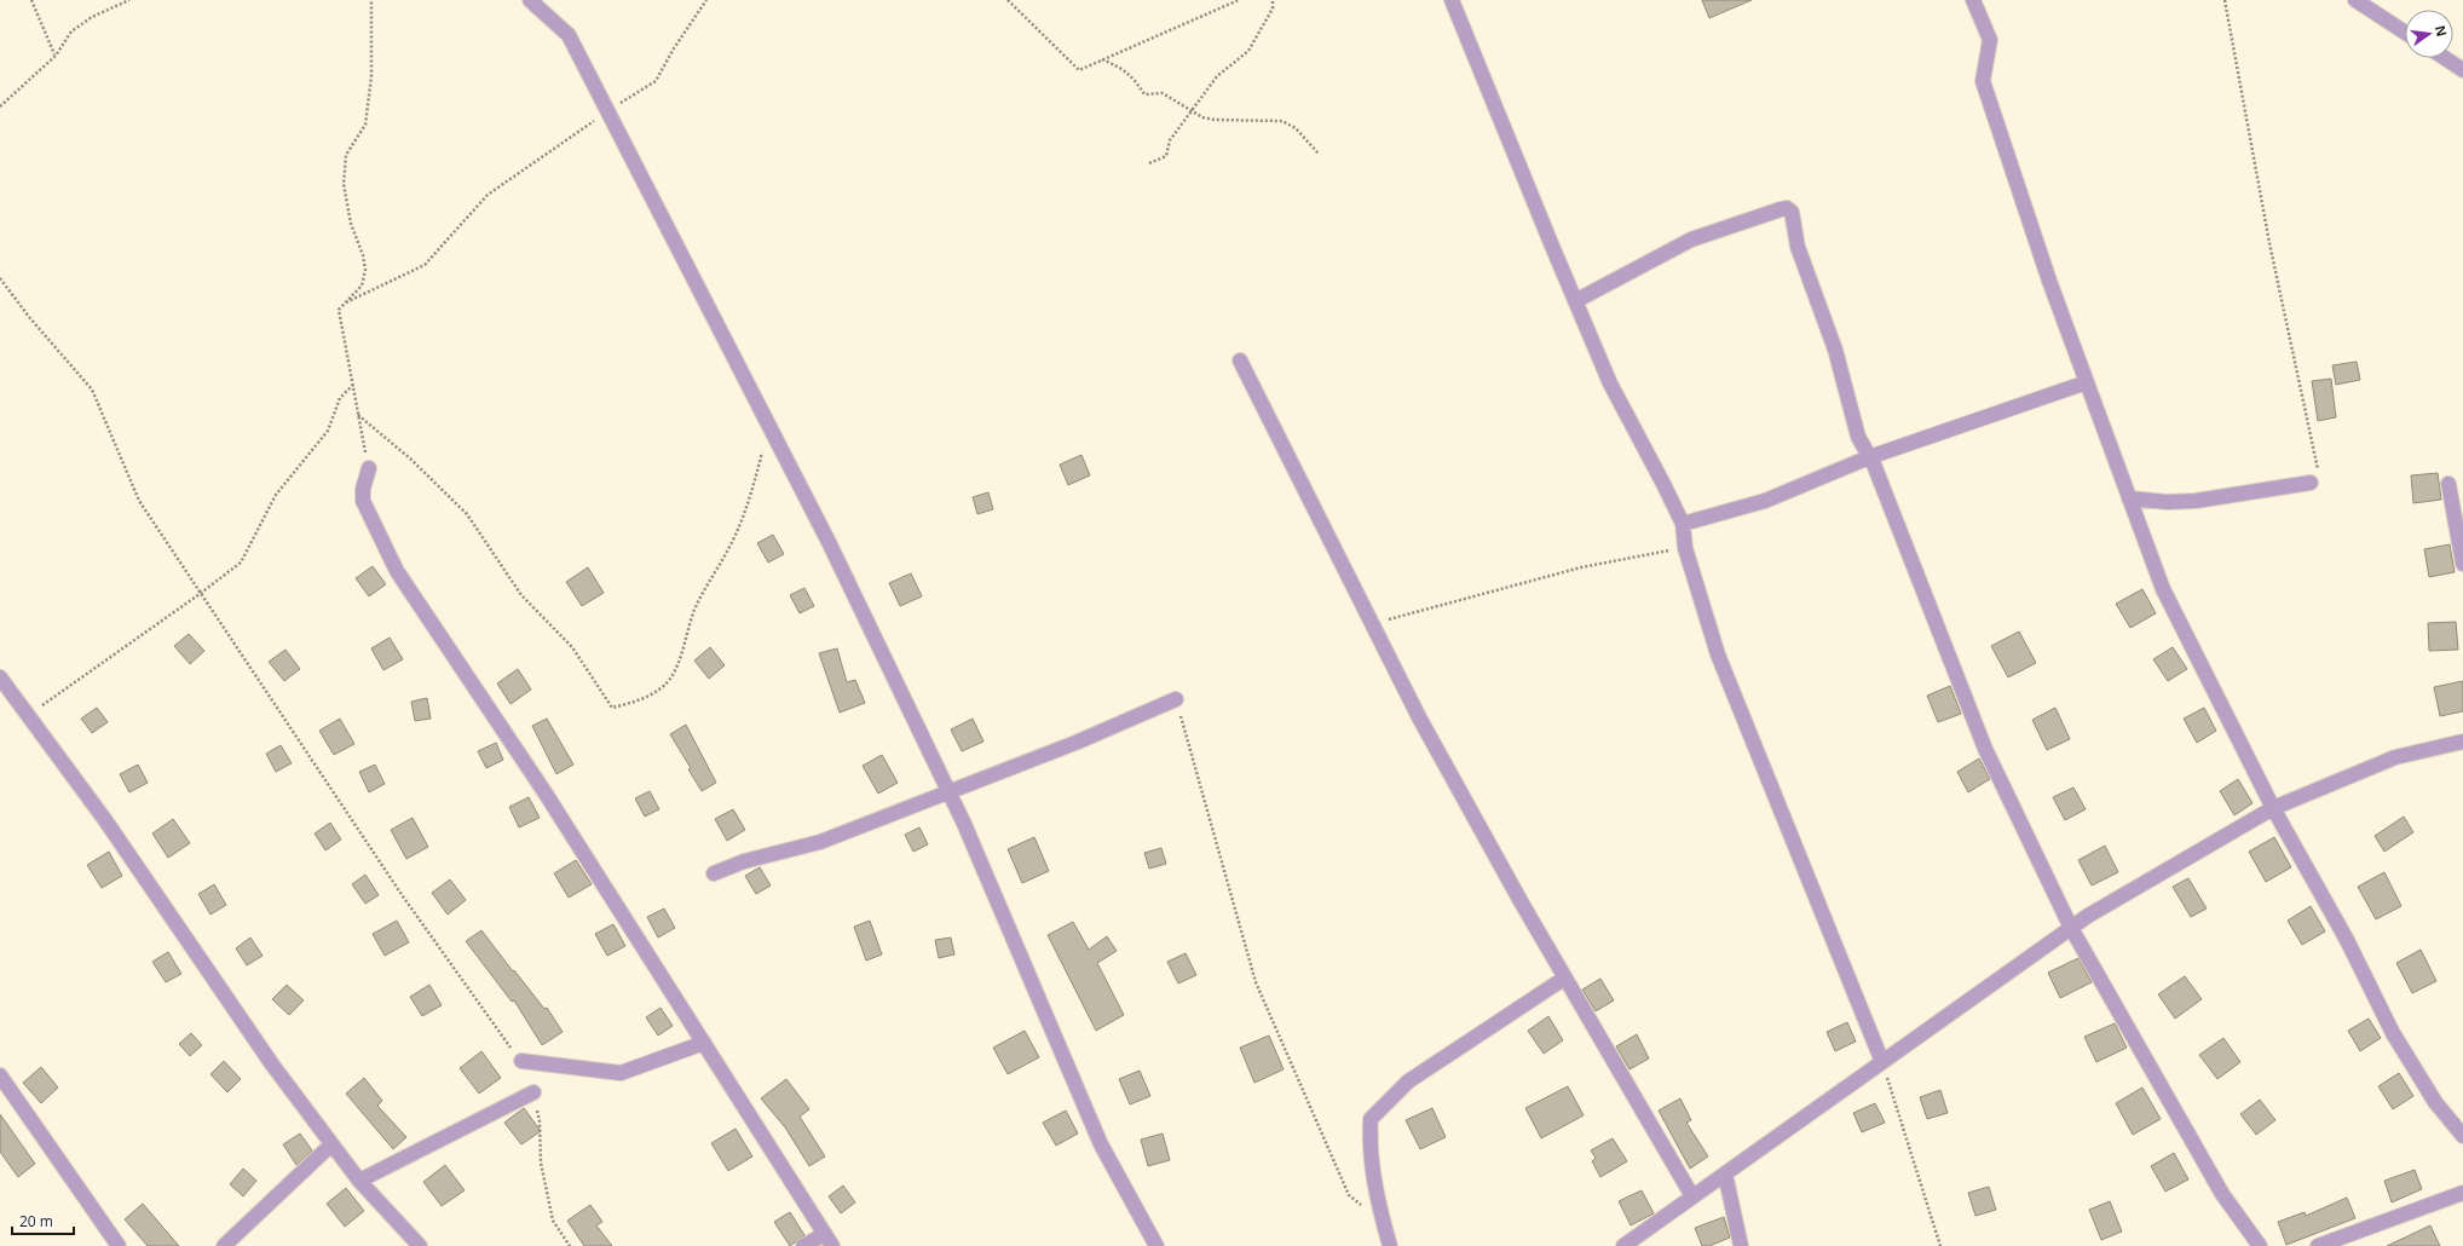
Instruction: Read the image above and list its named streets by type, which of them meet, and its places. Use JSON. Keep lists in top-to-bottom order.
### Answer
{
  "scale_bar": "20 m",
  "north": "right"
}
